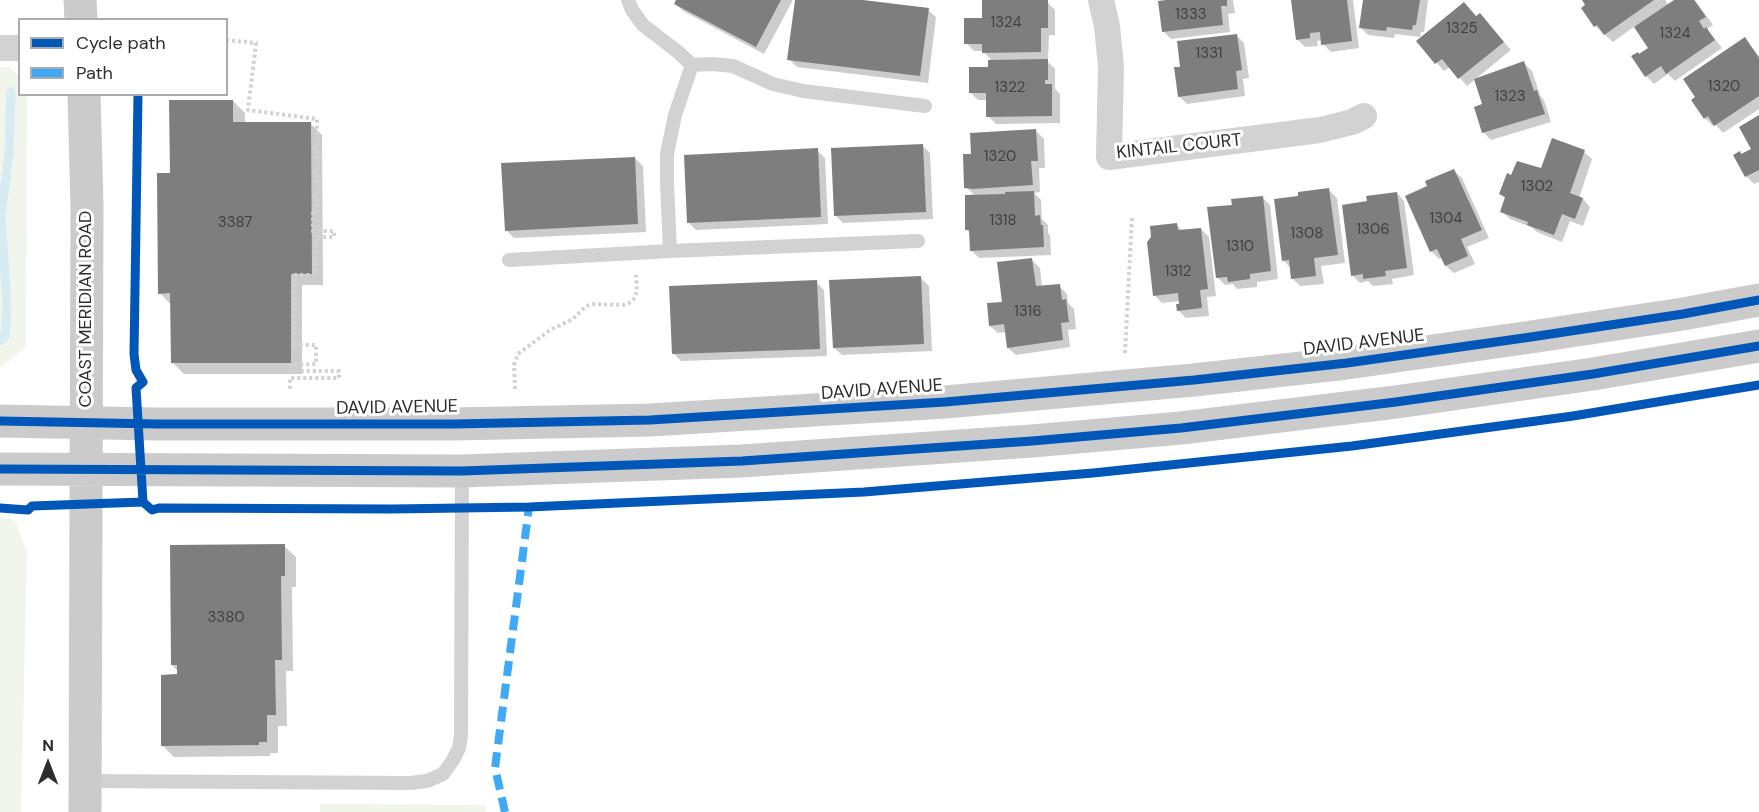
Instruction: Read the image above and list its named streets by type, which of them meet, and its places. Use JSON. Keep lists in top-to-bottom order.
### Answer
{
  "streets": {
    "main road": ["COAST MERIDIAN ROAD", "DAVID AVENUE"],
    "street": ["KINTAIL COURT"]
  },
  "crossings": [
    ["COAST MERIDIAN ROAD", "DAVID AVENUE"]
  ],
  "house_numbers": [
    "1333",
    "1324",
    "1325",
    "1324",
    "1331",
    "1320",
    "1322",
    "1323",
    "1320",
    "1302",
    "1304",
    "1318",
    "3387",
    "1306",
    "1308",
    "1310",
    "1312",
    "1316",
    "3380"
  ],
  "legend": ["Cycle path", "Path"],
  "north": "top"
}
